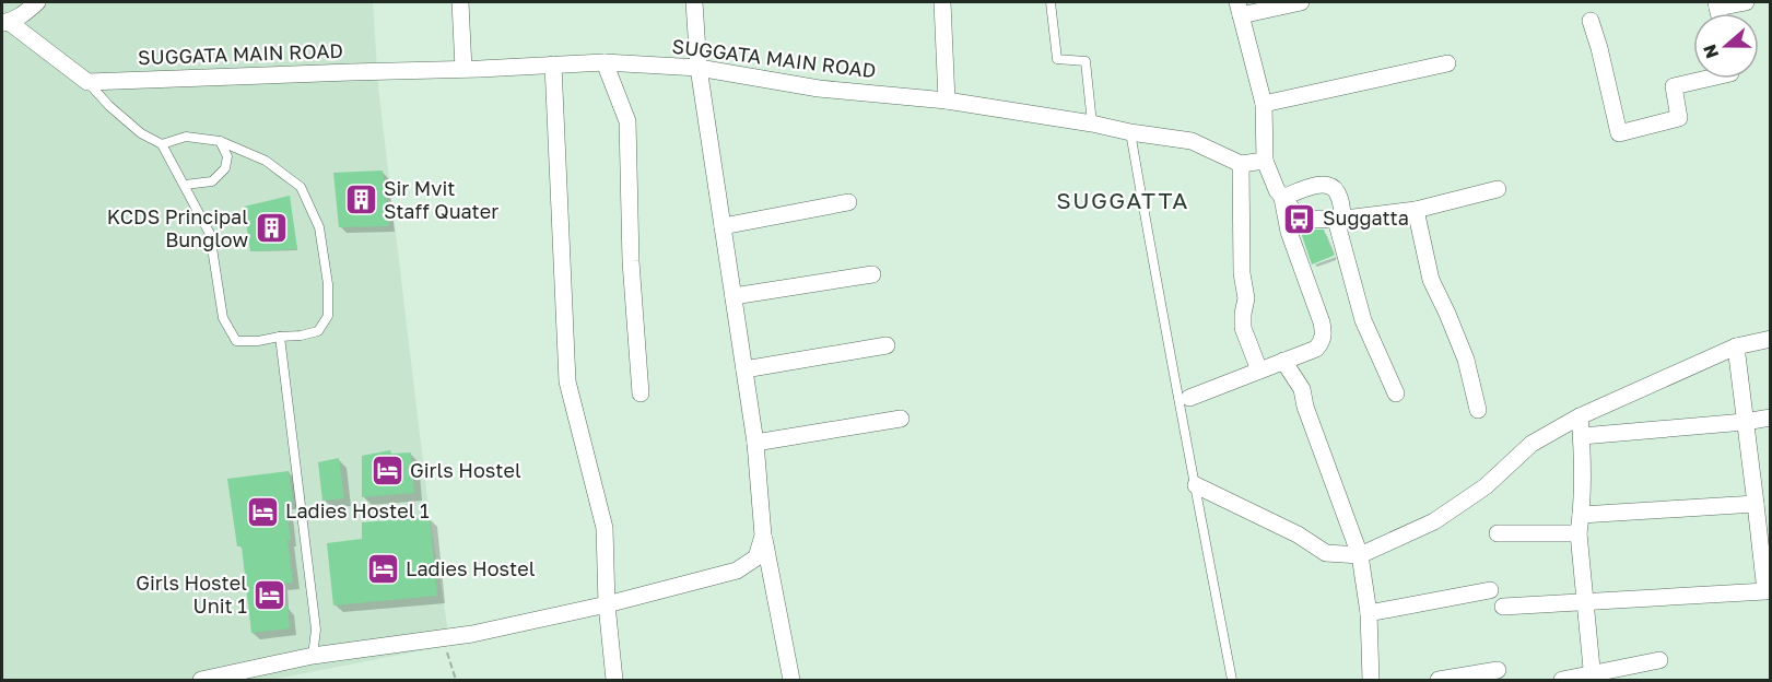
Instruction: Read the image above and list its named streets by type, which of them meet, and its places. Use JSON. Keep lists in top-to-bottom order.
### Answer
{
  "streets": {
    "street": ["SUGGATA MAIN ROAD"]
  },
  "districts": ["SUGGATTA"],
  "places": {
    "building": ["Sir Mvit Staff Quater", "KCDS Principal Bunglow"],
    "bus stop": ["Suggatta"],
    "hotel": [
      "Girls Hostel",
      "Ladies Hostel 1",
      "Ladies Hostel",
      "Girls Hostel Unit 1"
    ]
  },
  "north": "left"
}
